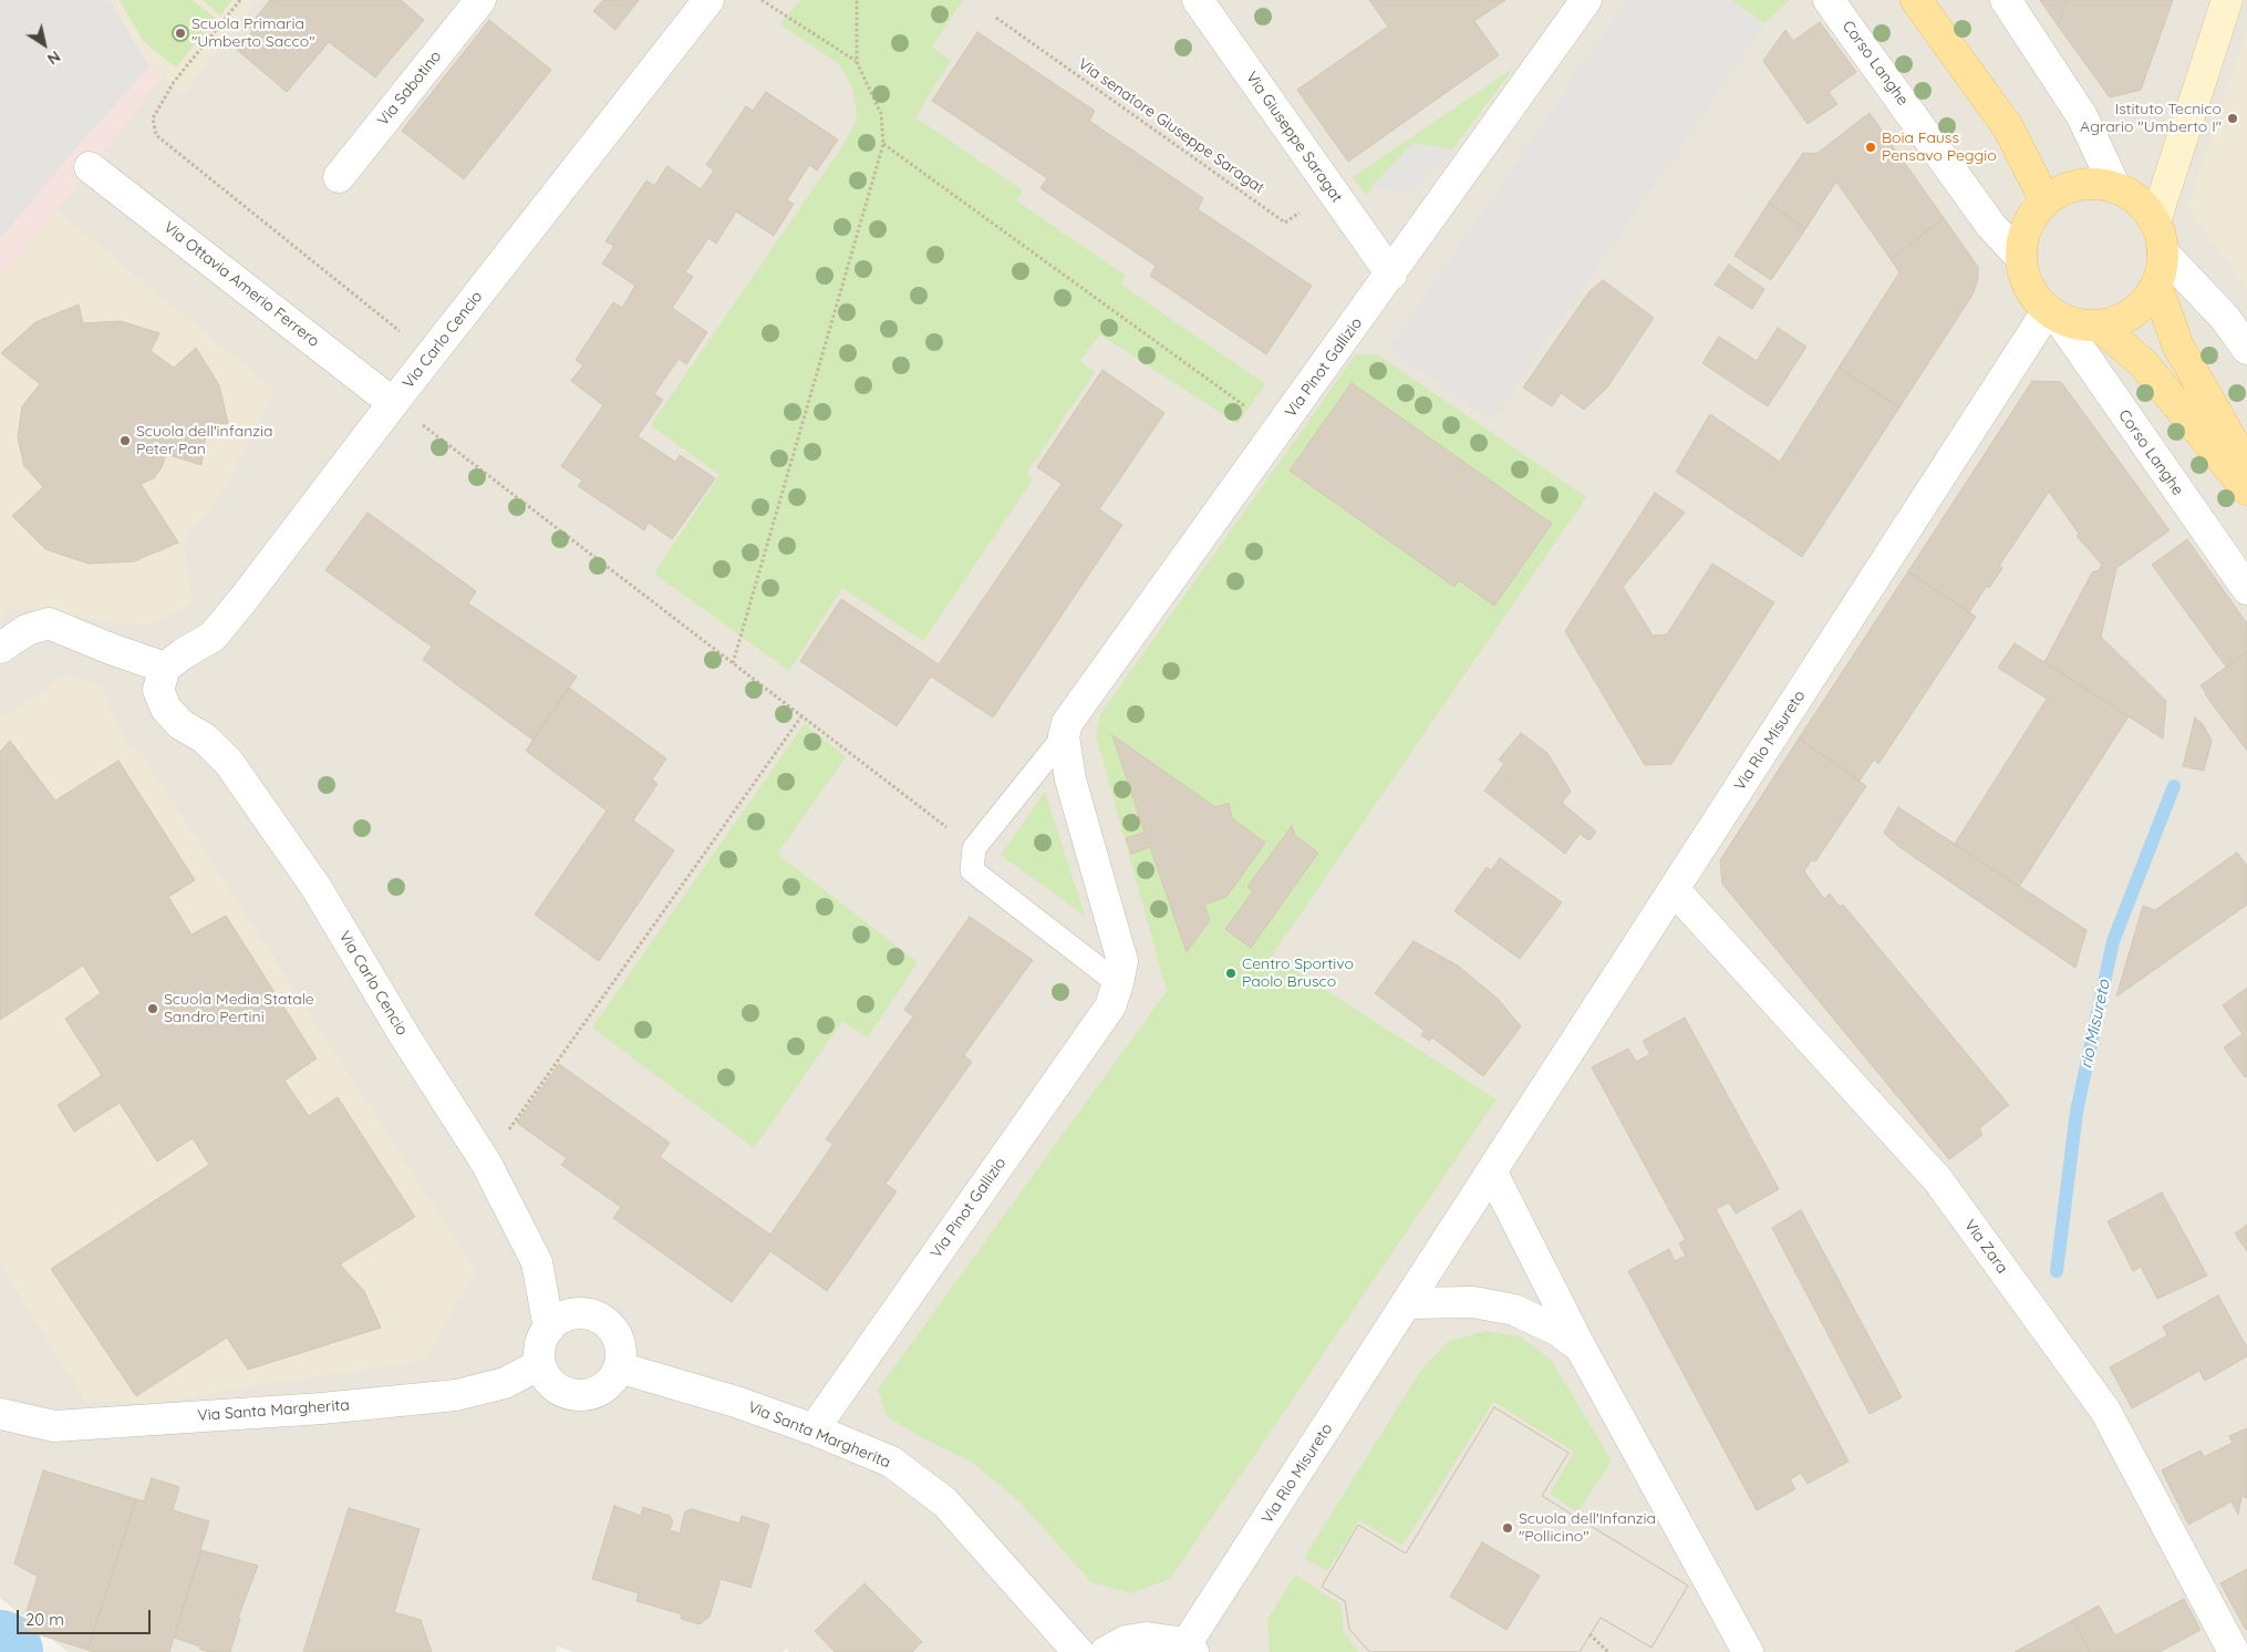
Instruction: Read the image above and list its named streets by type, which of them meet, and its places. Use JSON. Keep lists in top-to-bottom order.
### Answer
{
  "streets": {
    "street": [
      "Corso Langhe",
      "Via Sabotino",
      "Via Giuseppe Saragat",
      "Via Ottavia Amerio Ferrero",
      "Via Carlo Cencio",
      "Via Pinot Gallizio",
      "Via Rio Misureto",
      "Via Zara",
      "Via Santa Margherita"
    ],
    "path": ["Via senatore Giuseppe Saragat"]
  },
  "crossings": [
    ["Corso Langhe", "Via Rio Misureto"],
    ["Via senatore Giuseppe Saragat", "Via Giuseppe Saragat"],
    ["Via Giuseppe Saragat", "Via Pinot Gallizio"],
    ["Via Ottavia Amerio Ferrero", "Via Carlo Cencio"],
    ["Via Carlo Cencio", "Via Santa Margherita"],
    ["Via Pinot Gallizio", "Via Santa Margherita"],
    ["Via Rio Misureto", "Via Zara"]
  ],
  "water": ["rio Misureto"],
  "places": [
    "Scuola Primaria \"Umberto Sacco\"",
    "Istituto Tecnico Agrario \"Umberto I\"",
    "Boia Fauss Pensavo Peggio",
    "Scuola dell'infanzia Peter Pan",
    "Centro Sportivo Paolo Brusco",
    "Scuola Media Statale Sandro Pertini",
    "Scuola dell'Infanzia \"Pollicino\""
  ],
  "scale_bar": "20 m",
  "north": "bottom right"
}
